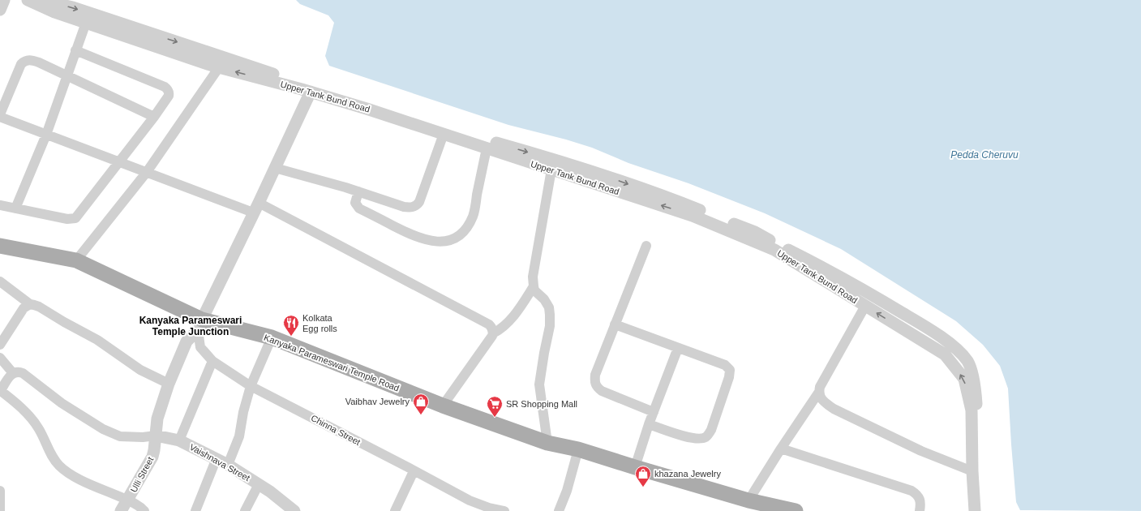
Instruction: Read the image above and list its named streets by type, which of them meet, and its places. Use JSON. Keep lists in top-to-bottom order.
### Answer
{
  "streets": {
    "main road": ["Kanyaka Parameswari Temple Road"],
    "street": [
      "Upper Tank Bund Road",
      "Chinna Street",
      "Vaishnava Street",
      "Ulli Street"
    ]
  },
  "crossings": [
    ["Upper Tank Bund Road", "Ulli Street"],
    ["Kanyaka Parameswari Temple Road", "Chinna Street"],
    ["Kanyaka Parameswari Temple Road", "Ulli Street"],
    ["Chinna Street", "Ulli Street"],
    ["Vaishnava Street", "Ulli Street"]
  ],
  "districts": ["Kanyaka Parameswari Temple Junction"],
  "water": ["Pedda Cheruvu"],
  "places": {
    "restaurant": ["Kolkata Egg rolls"],
    "shop": ["Vaibhav Jewelry", "khazana Jewelry"],
    "supermarket": ["SR Shopping Mall"]
  }
}
